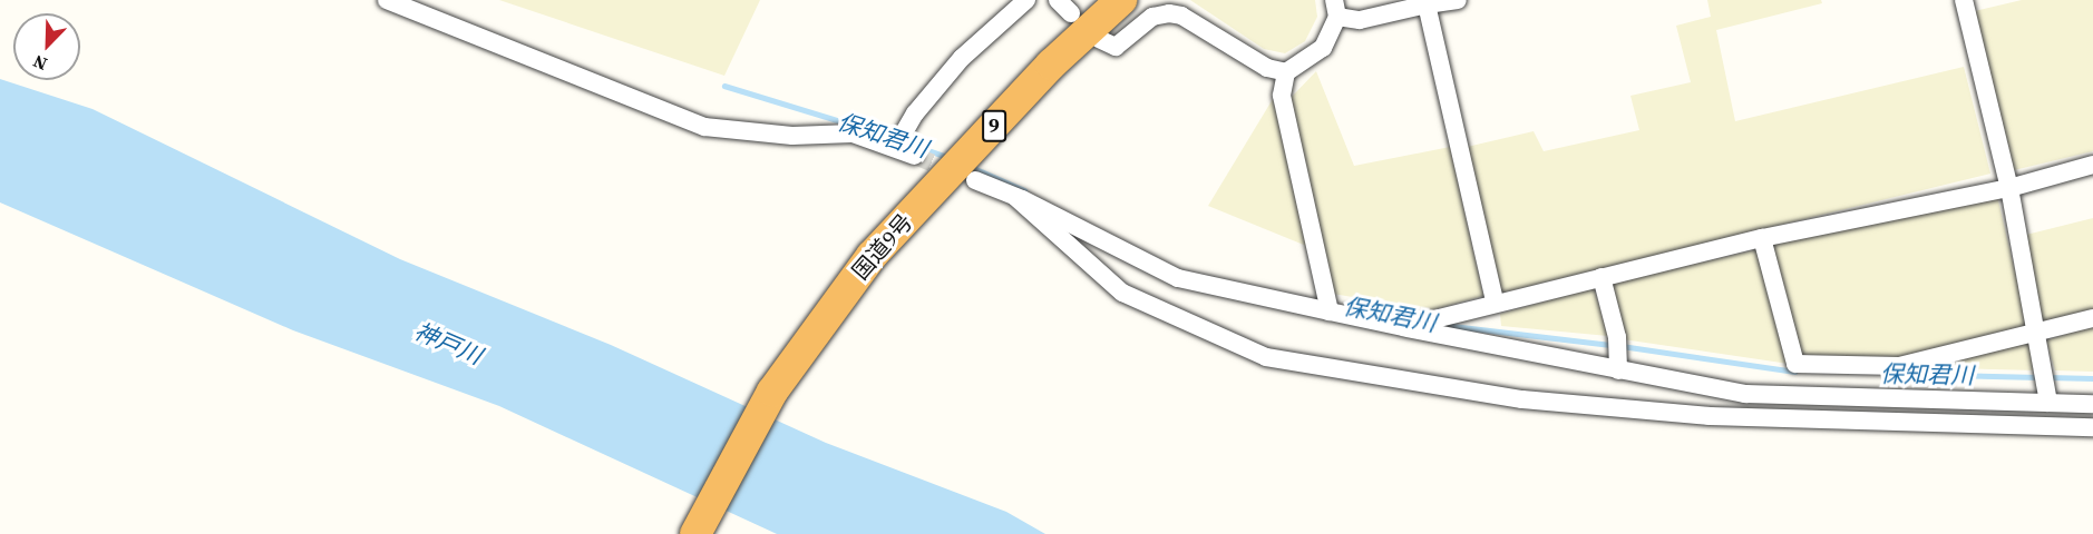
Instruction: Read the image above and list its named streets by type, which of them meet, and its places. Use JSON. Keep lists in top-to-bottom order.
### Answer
{
  "streets": {
    "highway": ["9", "国道9号"]
  },
  "water": ["保知君川", "神戸川"],
  "north": "bottom left"
}
